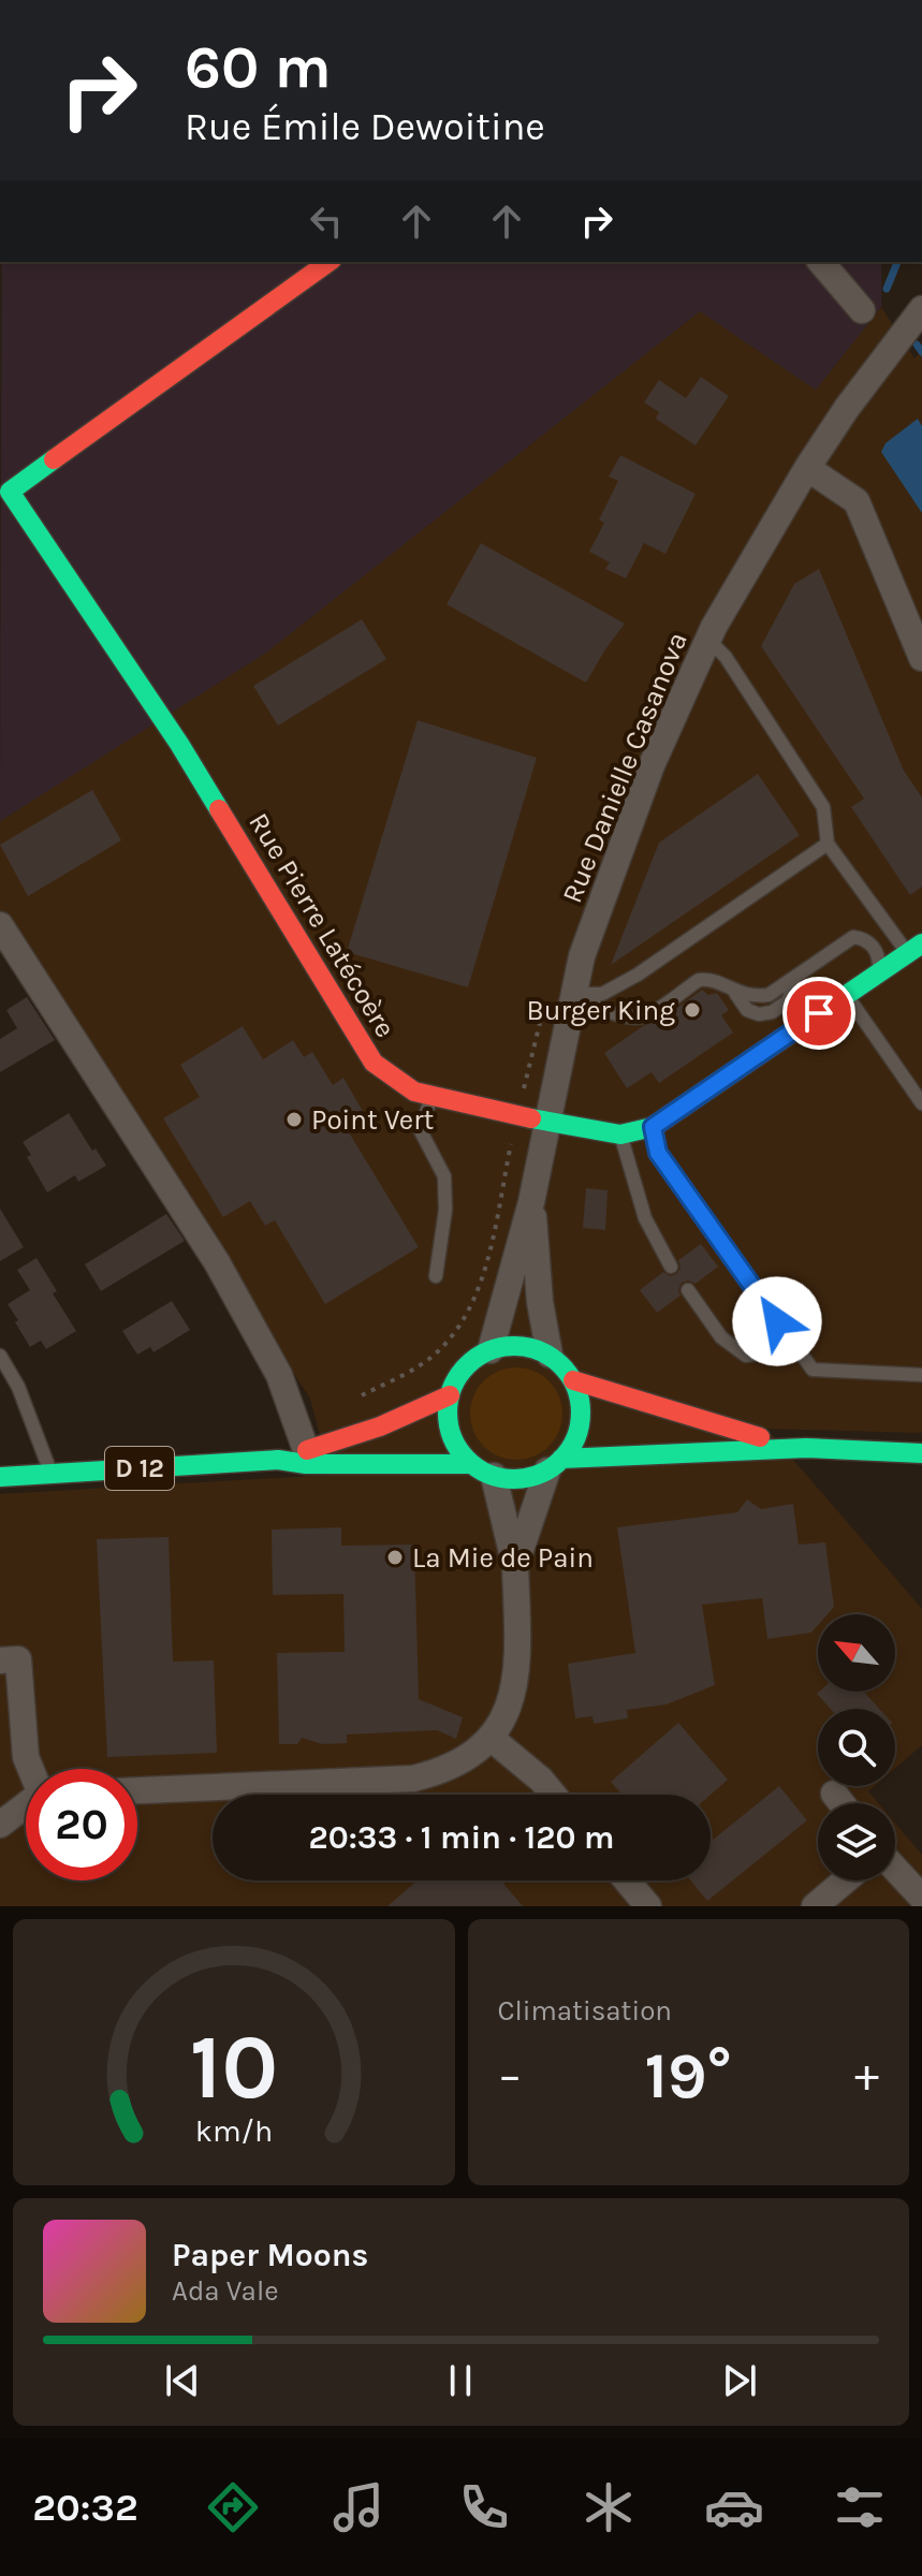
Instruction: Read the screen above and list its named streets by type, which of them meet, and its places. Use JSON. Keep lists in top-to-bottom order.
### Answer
{
  "streets": {
    "street": ["Rue Danielle Casanova", "Rue Pierre Latécoère", "D 12"]
  },
  "crossings": [
    ["Rue Danielle Casanova", "Rue Pierre Latécoère"],
    ["Rue Danielle Casanova", "D 12"]
  ],
  "places": ["Burger King", "Point Vert", "La Mie de Pain"],
  "north": "top left",
  "page": {
    "turn": ["60 m", "Rue Émile Dewoitine"],
    "limit": "20",
    "trip": "20:33 · 1 min · 120 m",
    "tile": "Climatisation",
    "heat": ["−", "19°", "+"],
    "song": ["Paper Moons", "Ada Vale"],
    "tabs": "20:32",
    "gauge": ["10", "km/h"]
  }
}
